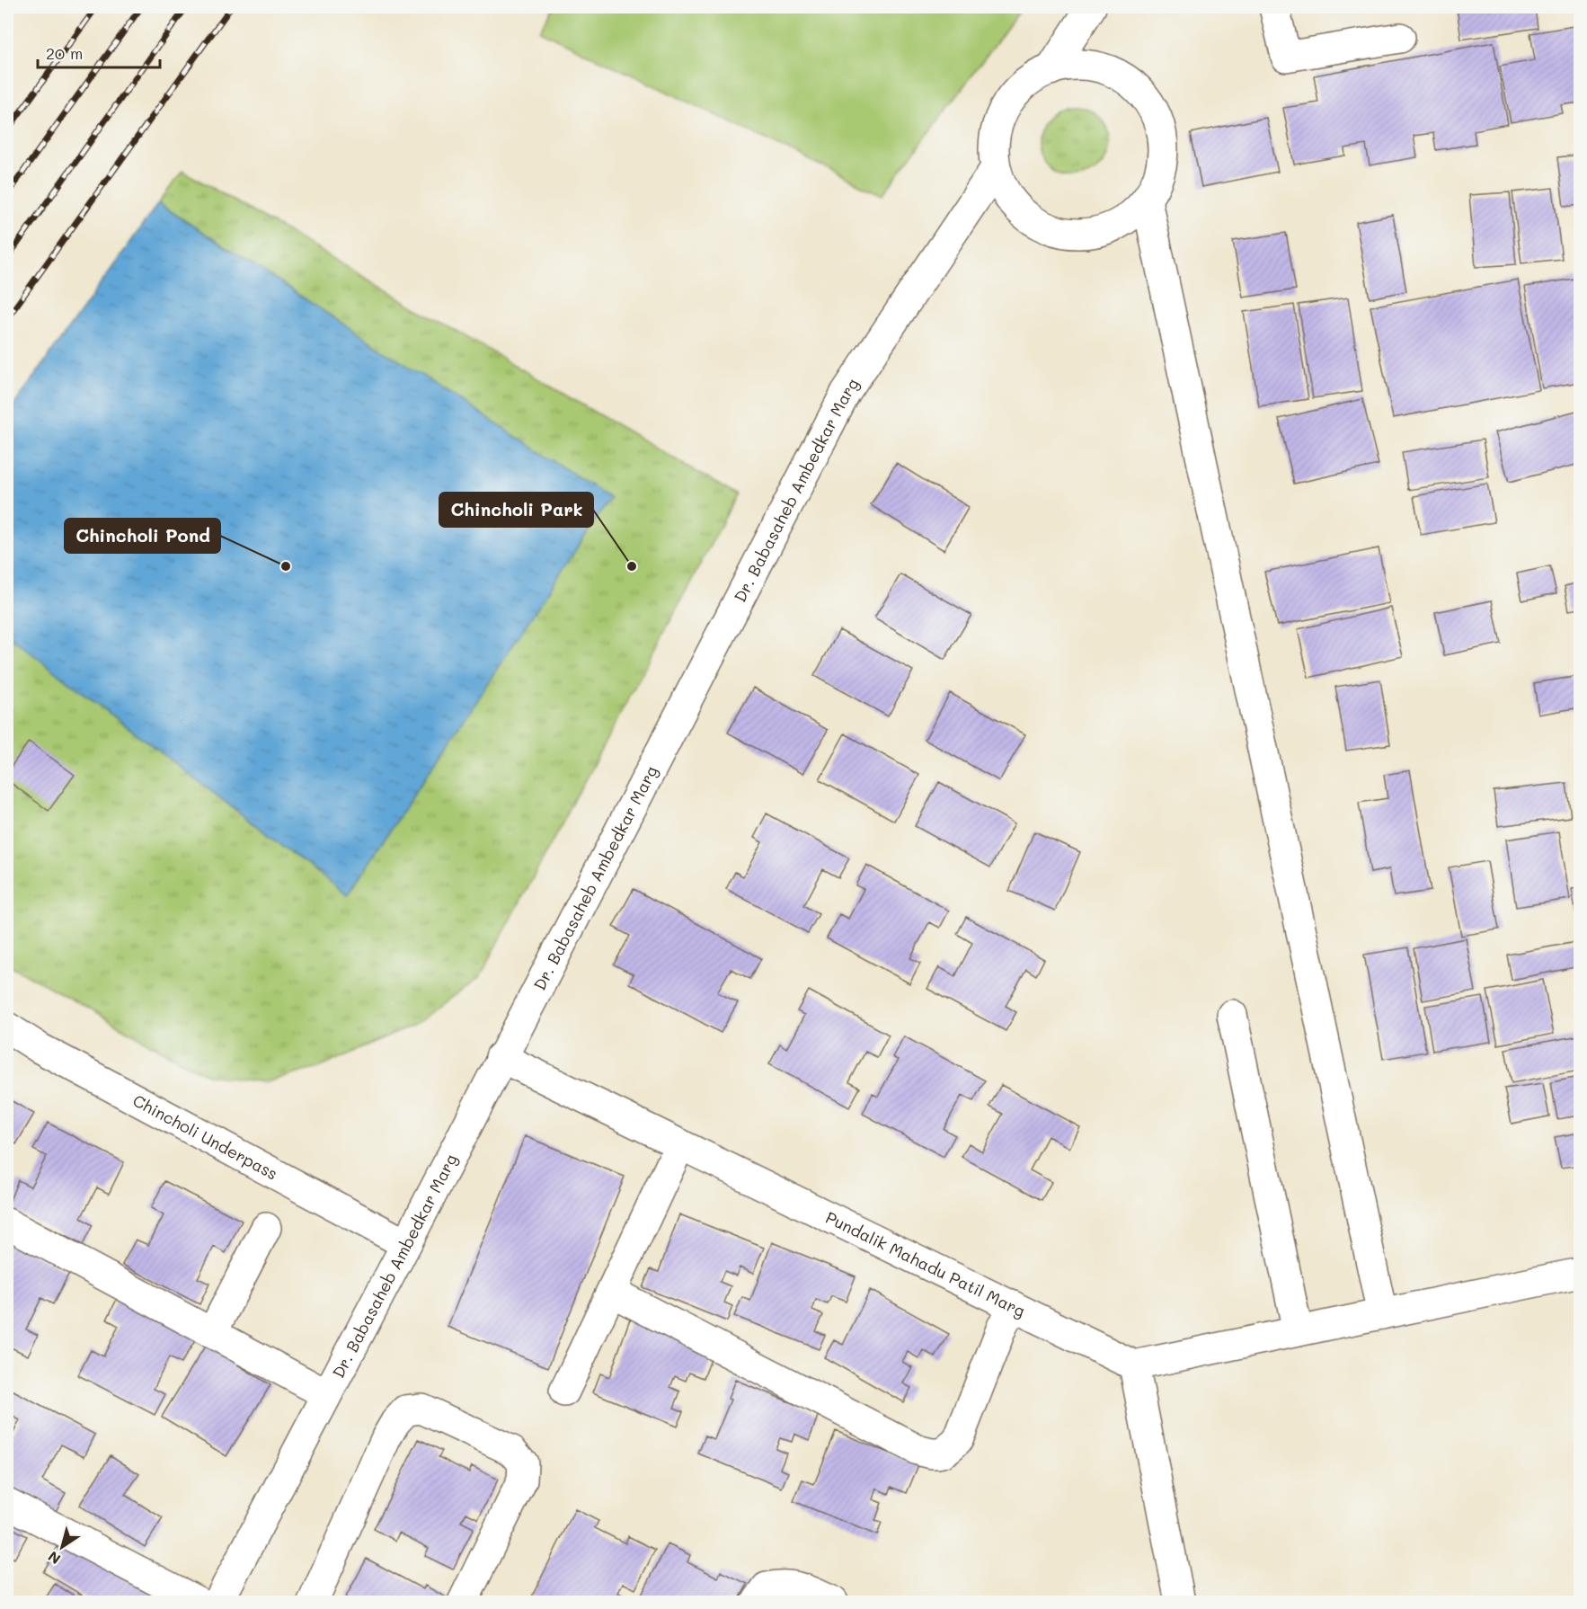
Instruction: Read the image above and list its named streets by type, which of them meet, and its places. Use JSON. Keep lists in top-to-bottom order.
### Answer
{
  "streets": {
    "street": ["Dr. Babasaheb Ambedkar Marg", "Chincholi Underpass", "Pundalik Mahadu Patil Marg"]
  },
  "crossings": [
    ["Dr. Babasaheb Ambedkar Marg", "Chincholi Underpass"],
    ["Dr. Babasaheb Ambedkar Marg", "Pundalik Mahadu Patil Marg"]
  ],
  "places": ["Chincholi Pond", "Chincholi Park"],
  "scale_bar": "20 m",
  "north": "bottom left"
}
